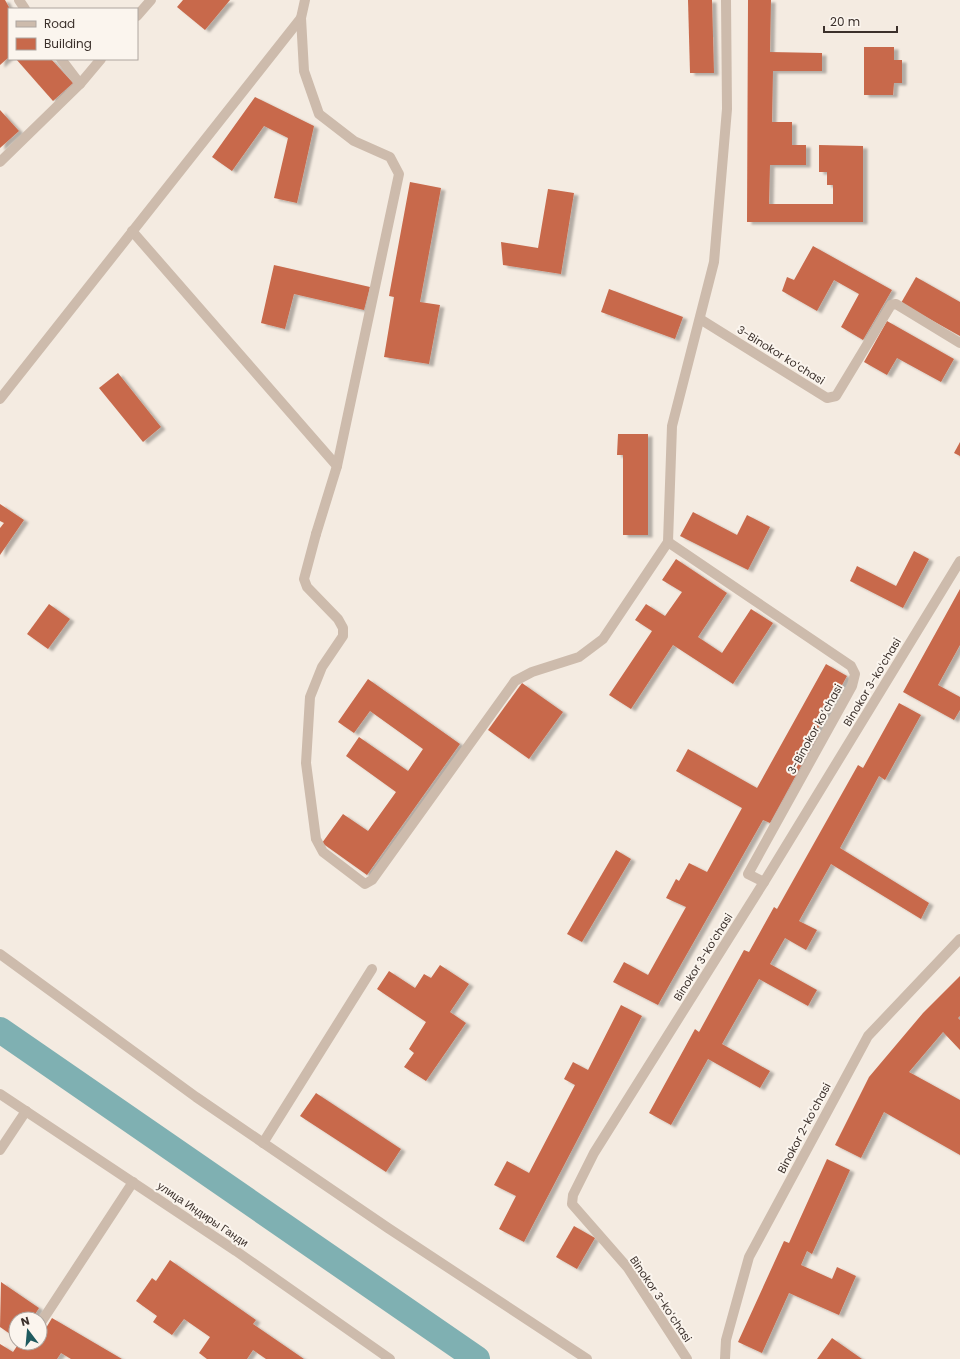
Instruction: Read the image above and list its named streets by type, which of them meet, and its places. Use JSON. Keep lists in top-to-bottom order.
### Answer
{
  "streets": {
    "street": [
      "3-Binokor koʻchasi",
      "Binokor 3-koʻchasi",
      "Binokor 2-koʻchasi",
      "улица Индиры Ганди"
    ]
  },
  "crossings": [
    ["3-Binokor koʻchasi", "Binokor 3-koʻchasi"]
  ],
  "legend": ["Road", "Building"],
  "scale_bar": "20 m",
  "north": "top"
}
